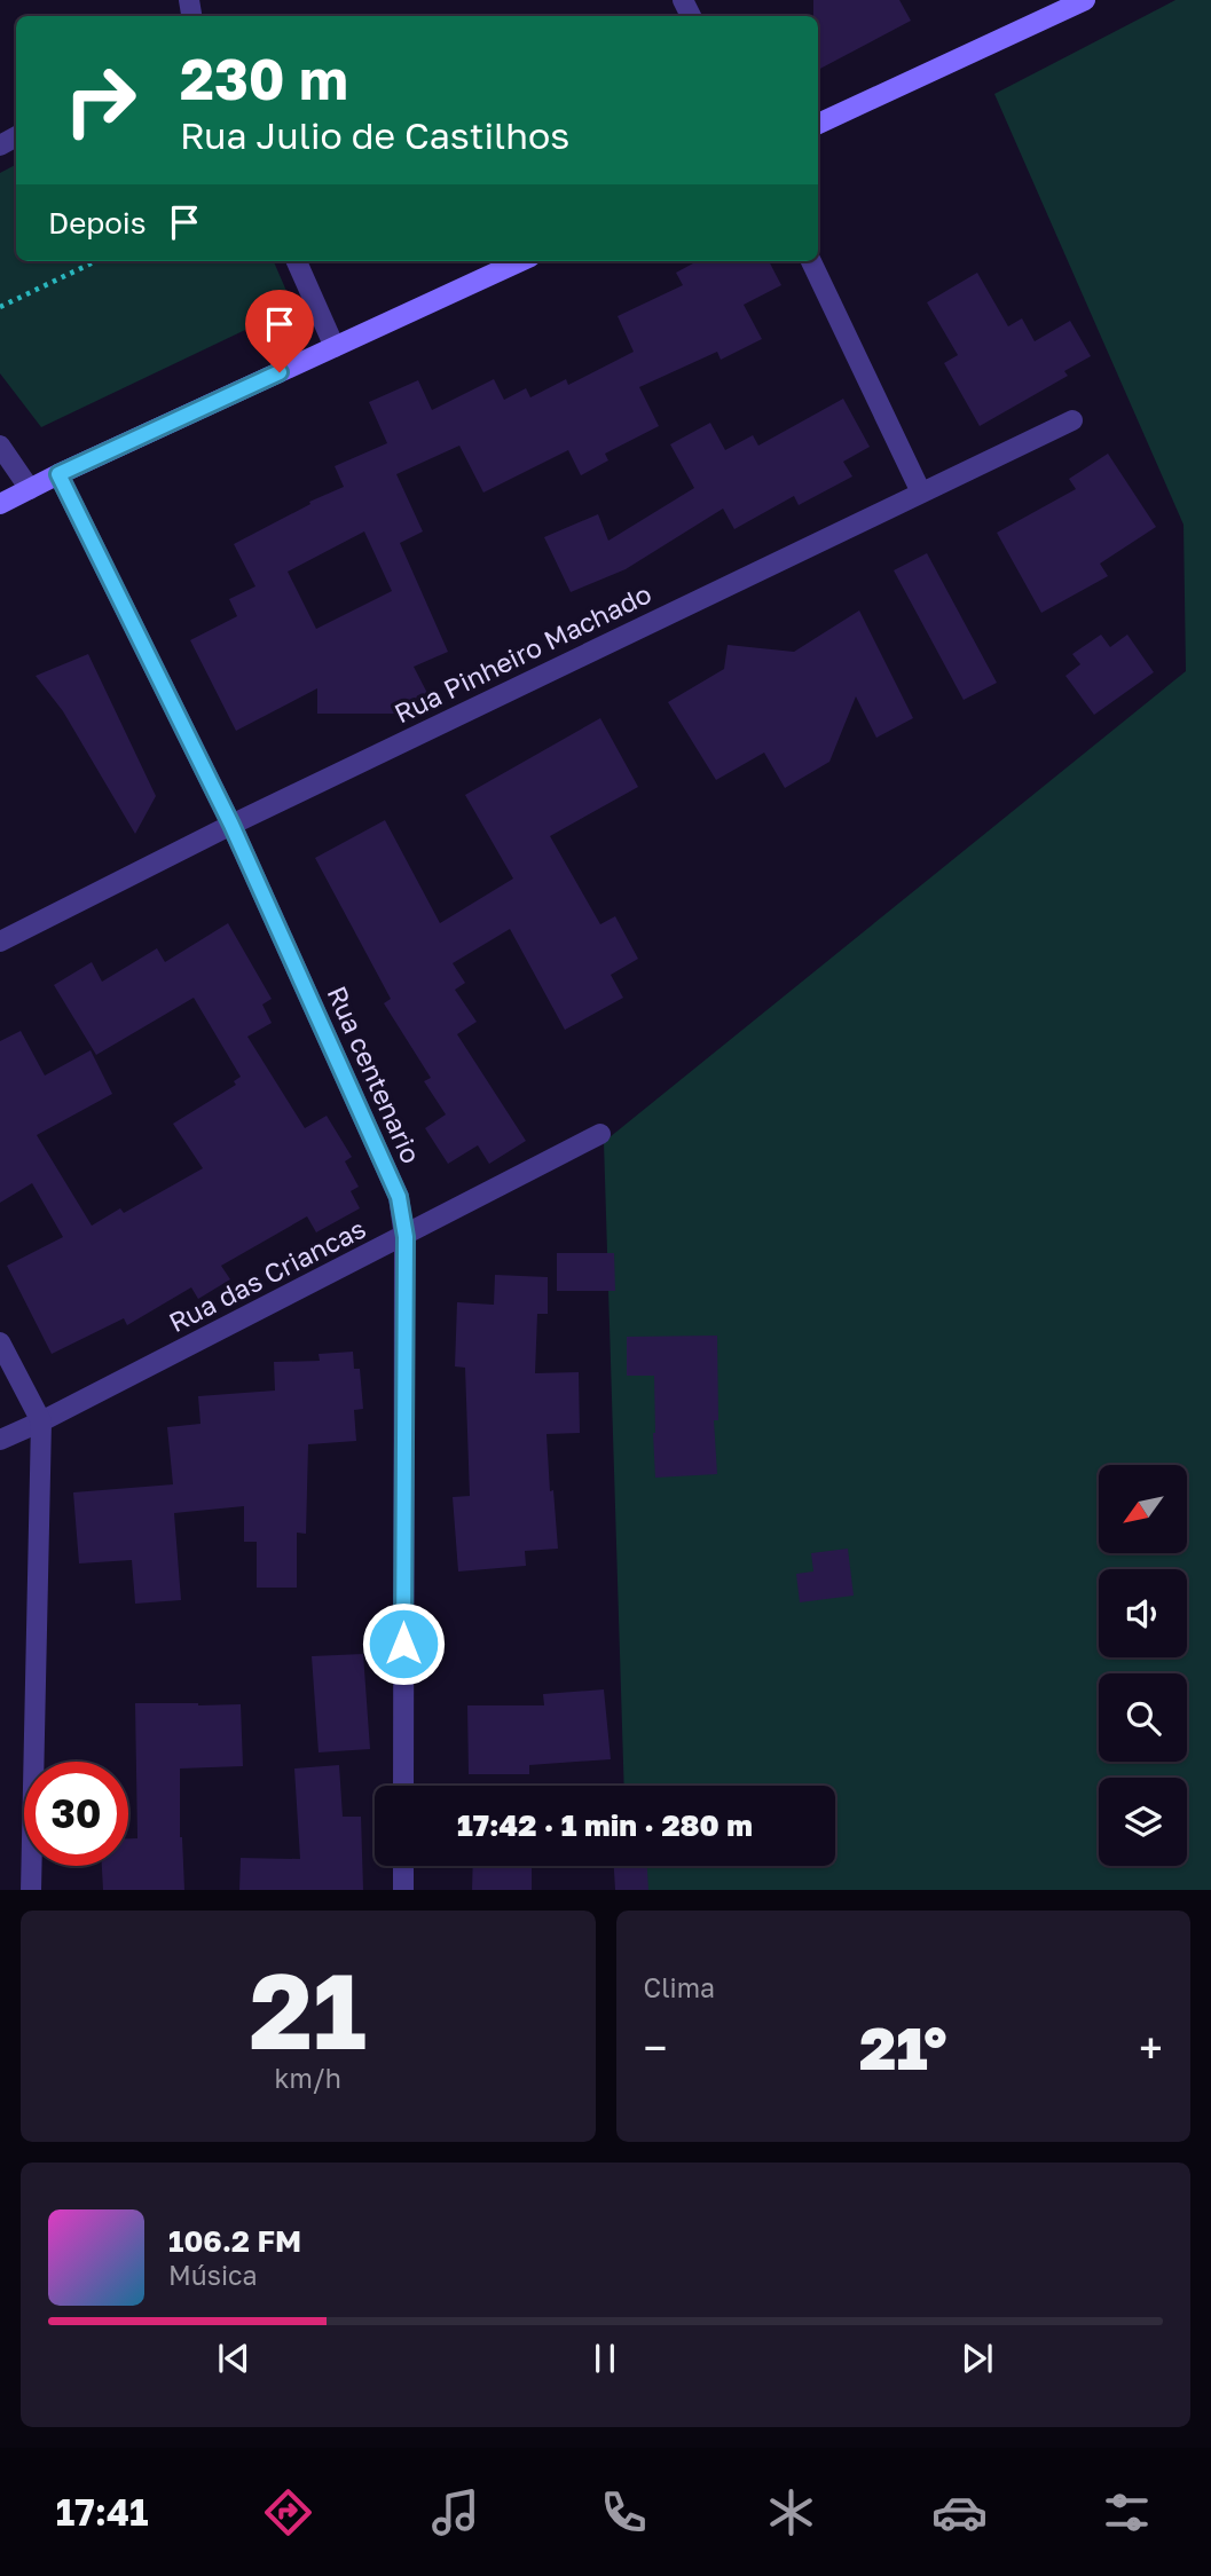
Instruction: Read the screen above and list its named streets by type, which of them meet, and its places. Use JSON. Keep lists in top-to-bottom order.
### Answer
{
  "streets": {
    "street": ["Rua Pinheiro Machado", "Rua centenario", "Rua das Criancas"]
  },
  "crossings": [
    ["Rua Pinheiro Machado", "Rua centenario"],
    ["Rua centenario", "Rua das Criancas"]
  ],
  "north": "bottom left",
  "page": {
    "turn": ["230 m", "Rua Julio de Castilhos"],
    "then": "Depois",
    "limit": "30",
    "trip": "17:42 · 1 min · 280 m",
    "tile": [
      ["21", "km/h"],
      "Clima"
    ],
    "heat": ["−", "21°", "+"],
    "song": ["106.2 FM", "Música"],
    "tabs": "17:41"
  }
}
